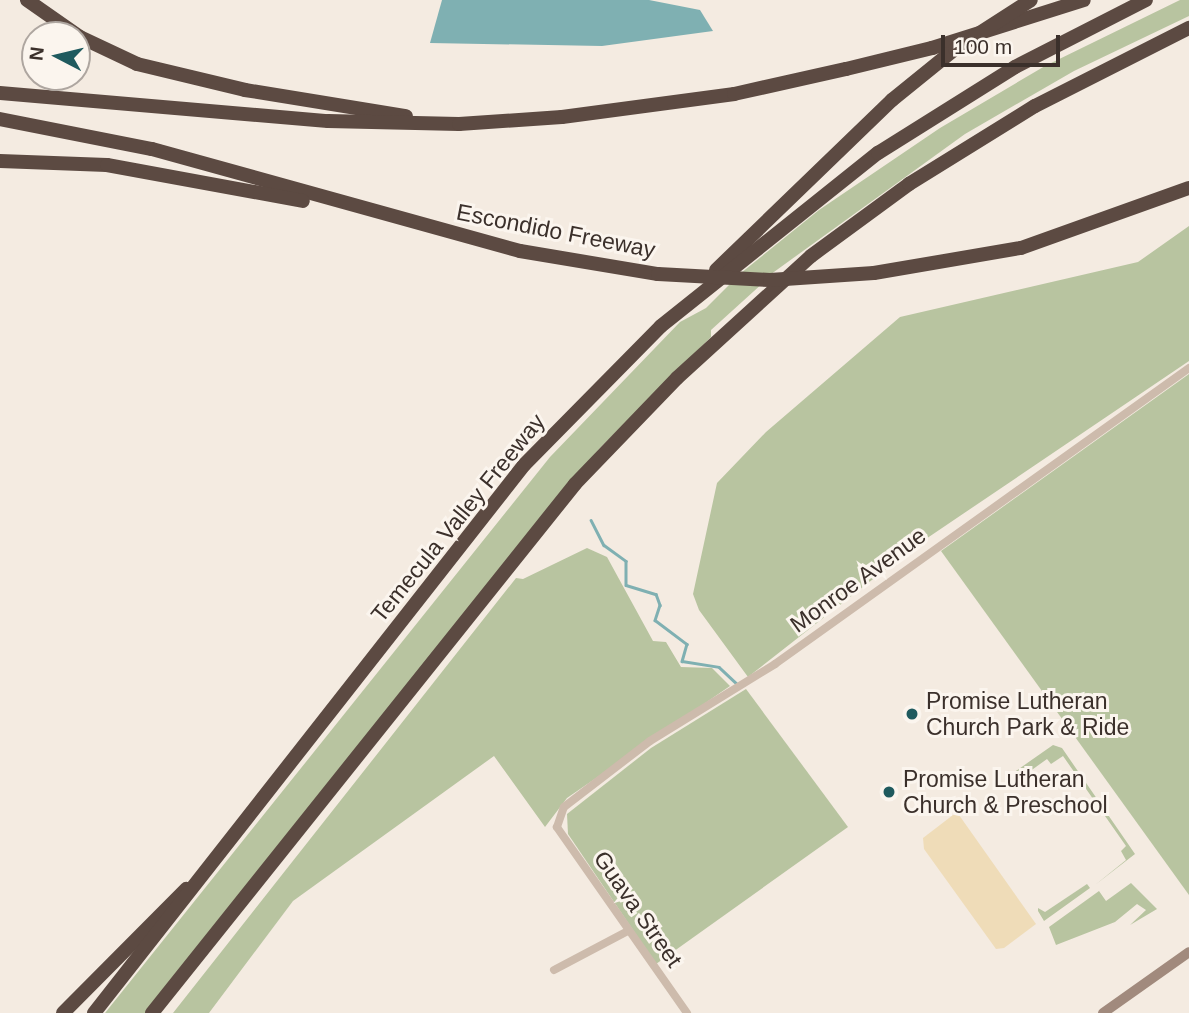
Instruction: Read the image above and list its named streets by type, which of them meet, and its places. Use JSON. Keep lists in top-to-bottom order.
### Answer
{
  "streets": {
    "highway": ["Escondido Freeway", "Temecula Valley Freeway"],
    "street": ["Monroe Avenue", "Guava Street"]
  },
  "crossings": [
    ["Monroe Avenue", "Guava Street"]
  ],
  "places": ["Promise Lutheran Church Park & Ride", "Promise Lutheran Church & Preschool"],
  "scale_bar": "100 m",
  "north": "left"
}
